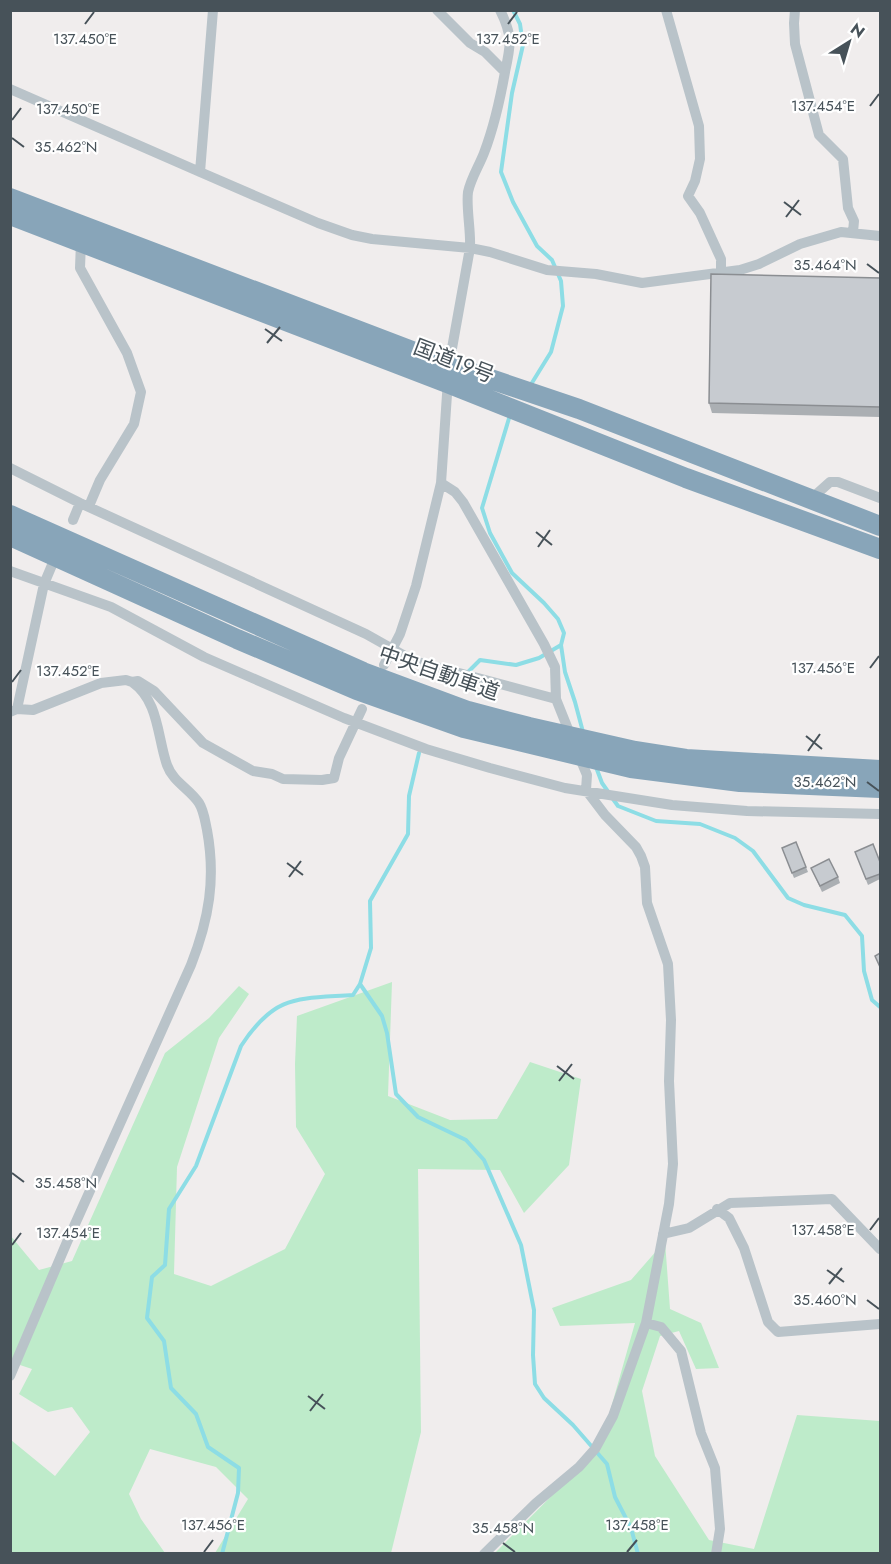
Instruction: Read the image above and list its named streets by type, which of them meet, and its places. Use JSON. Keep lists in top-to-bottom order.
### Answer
{
  "streets": {
    "highway": ["国道19号", "中央自動車道"]
  },
  "north": "top right",
  "coordinates": [
    "137.450°E",
    "137.452°E",
    "137.454°E",
    "35.462°N",
    "35.464°N",
    "137.456°E",
    "35.458°N",
    "137.458°E",
    "35.460°N"
  ]
}
